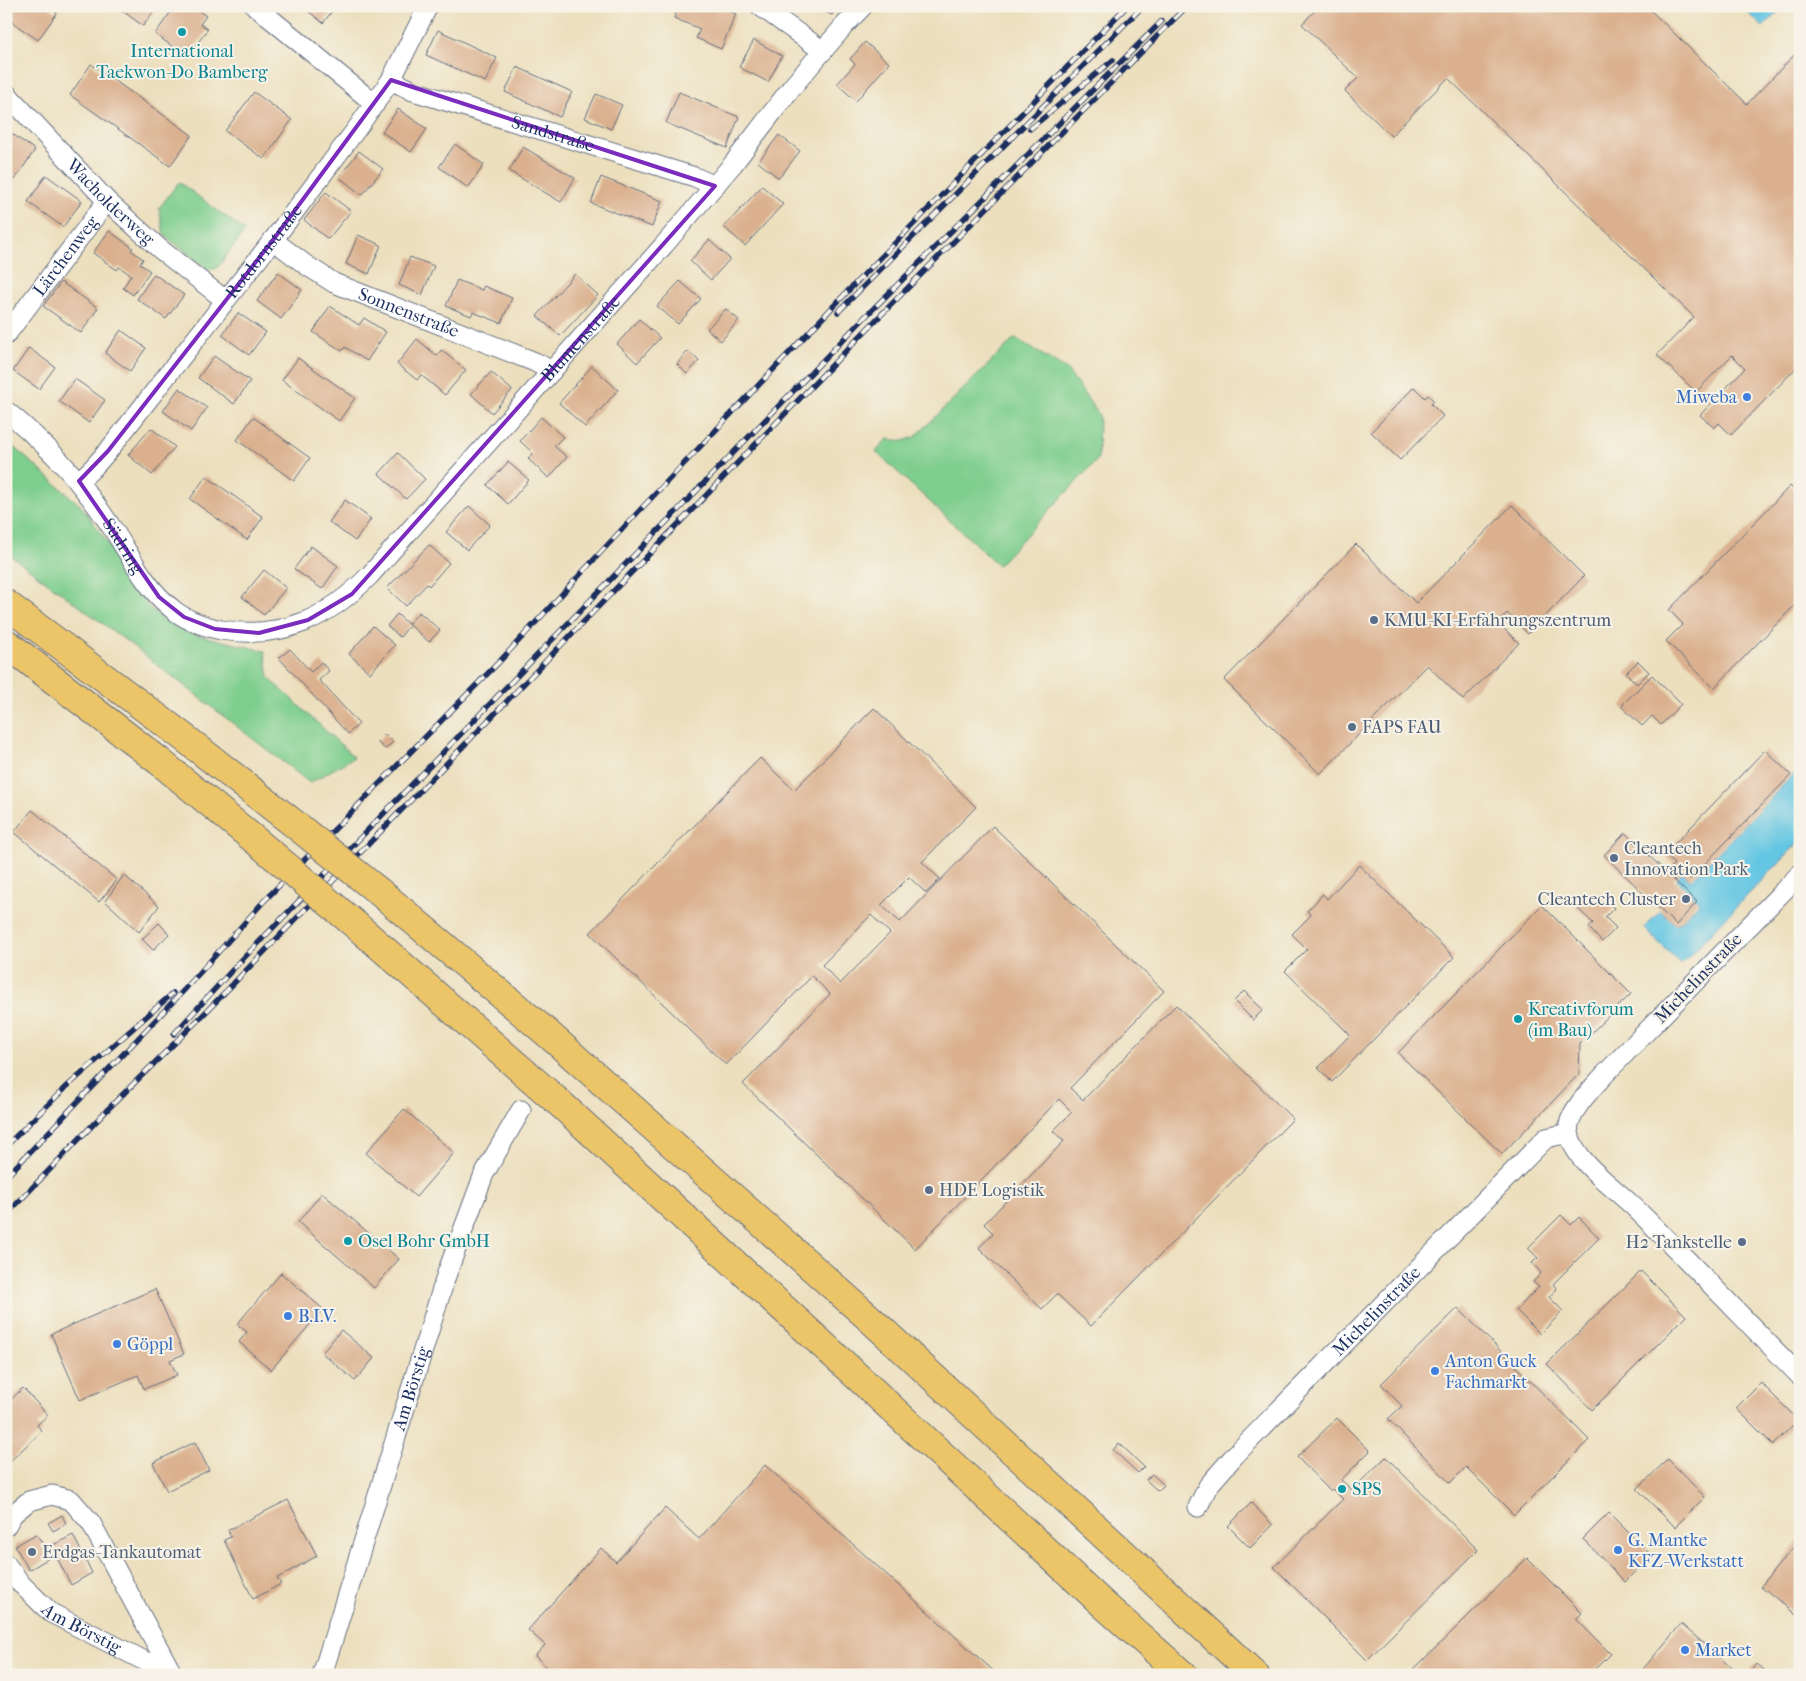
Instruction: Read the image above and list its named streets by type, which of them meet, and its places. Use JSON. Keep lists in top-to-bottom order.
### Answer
{
  "streets": {
    "street": [
      "Sandstraße",
      "Wacholderweg",
      "Rotdornstraße",
      "Lärchenweg",
      "Sonnenstraße",
      "Blumenstraße",
      "Südring",
      "Michelinstraße",
      "Am Börstig"
    ]
  },
  "crossings": [
    ["Sandstraße", "Rotdornstraße"],
    ["Sandstraße", "Blumenstraße"],
    ["Wacholderweg", "Rotdornstraße"],
    ["Wacholderweg", "Lärchenweg"],
    ["Rotdornstraße", "Sonnenstraße"],
    ["Rotdornstraße", "Südring"],
    ["Sonnenstraße", "Blumenstraße"],
    ["Blumenstraße", "Südring"]
  ],
  "places": [
    "International Taekwon-Do Bamberg",
    "Miweba",
    "KMU-KI-Erfahrungszentrum",
    "FAPS FAU",
    "Cleantech Innovation Park",
    "Cleantech Cluster",
    "Kreativforum (im Bau)",
    "HDE Logistik",
    "Osel Bohr GmbH",
    "H2 Tankstelle",
    "B.I.V.",
    "Göppl",
    "Anton Guck Fachmarkt",
    "SPS",
    "G. Mantke KFZ-Werkstatt",
    "Erdgas-Tankautomat",
    "Market"
  ]
}
